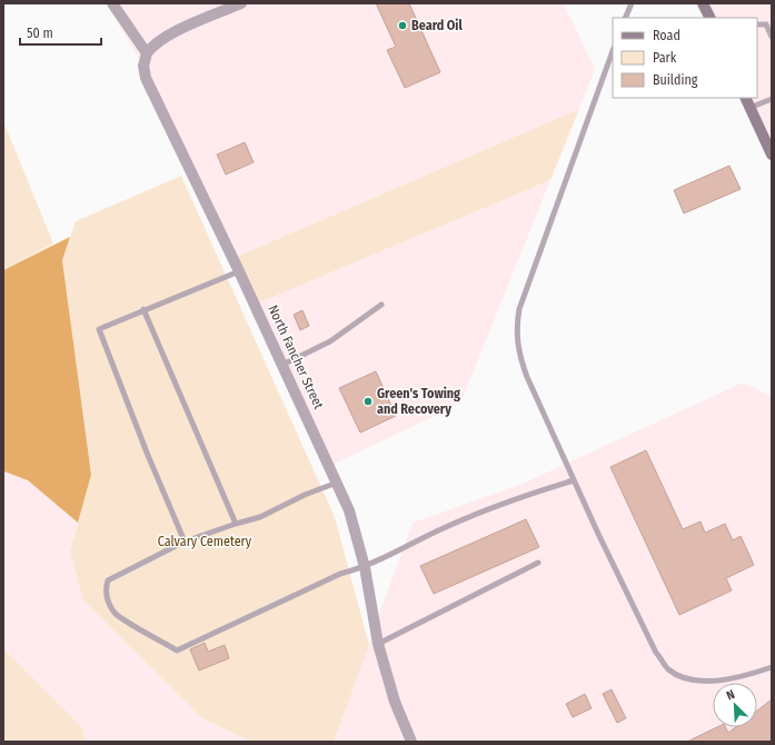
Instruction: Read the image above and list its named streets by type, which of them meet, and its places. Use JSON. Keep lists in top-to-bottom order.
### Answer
{
  "streets": {
    "street": ["North Fancher Street"]
  },
  "parks": ["Calvary Cemetery"],
  "places": ["Beard Oil", "Green's Towing and Recovery"],
  "legend": ["Road", "Park", "Building"],
  "scale_bar": "50 m",
  "north": "top left"
}
